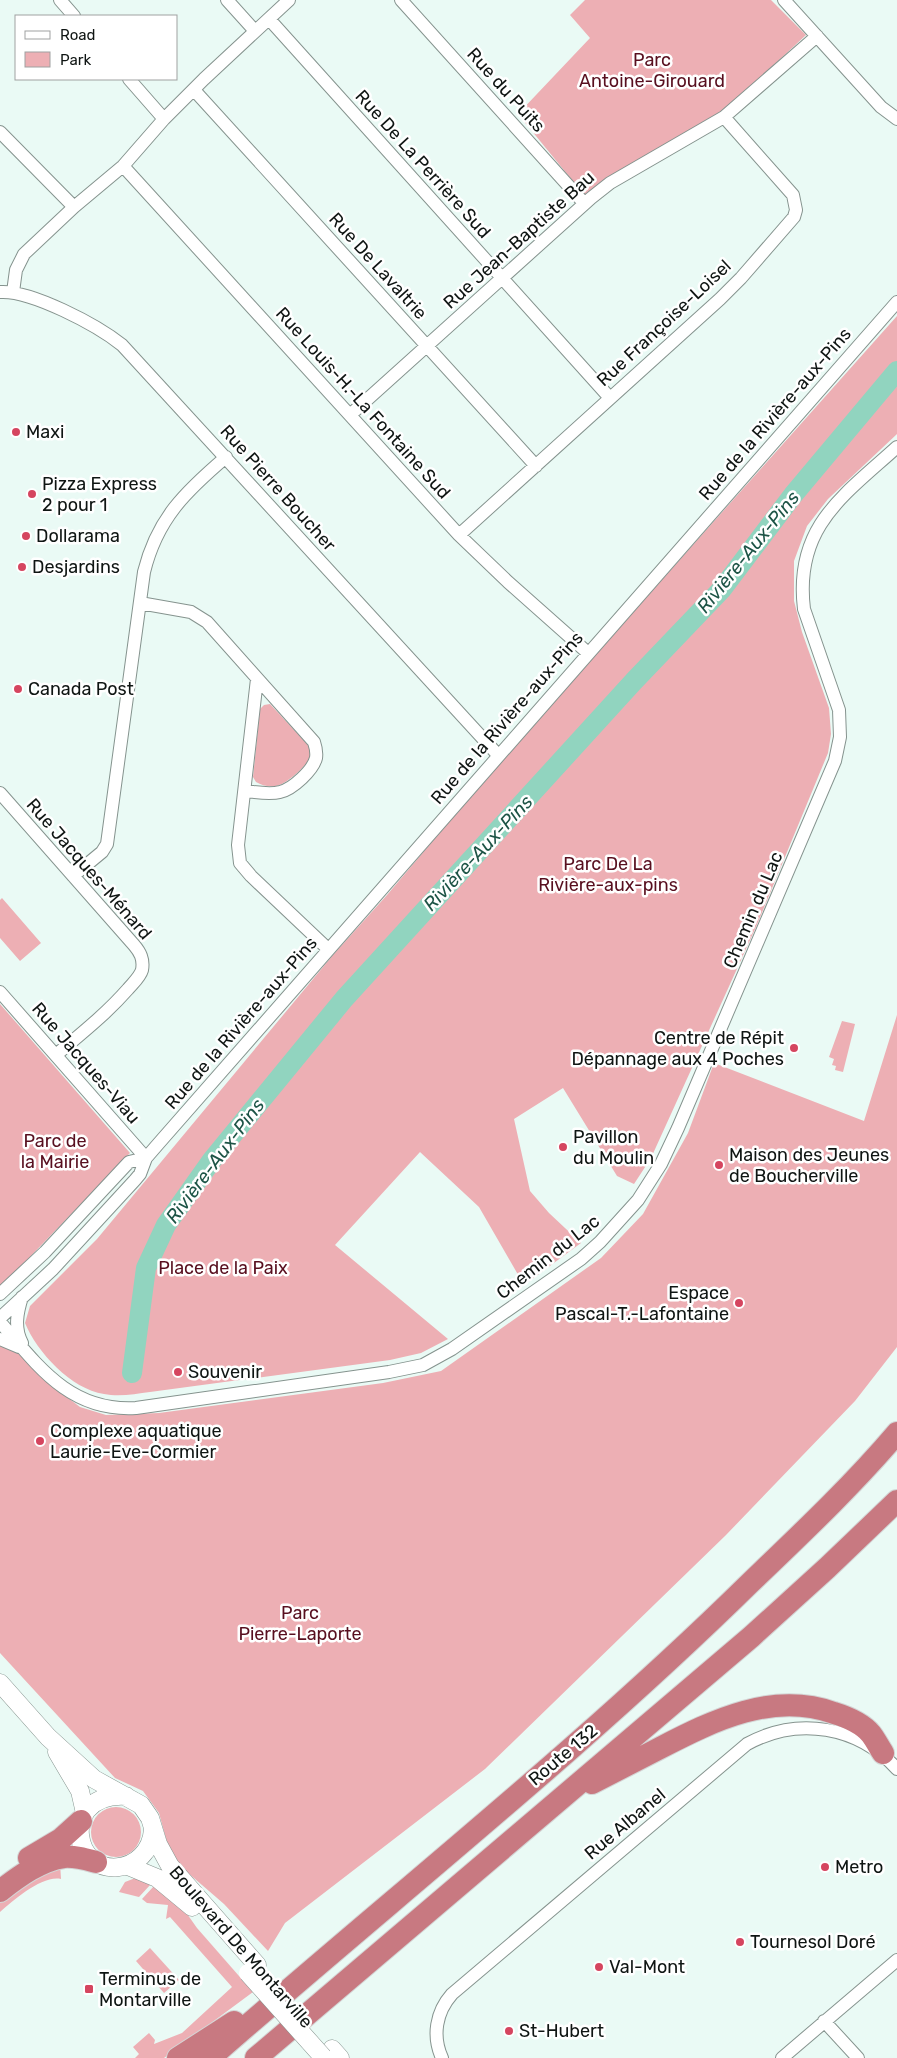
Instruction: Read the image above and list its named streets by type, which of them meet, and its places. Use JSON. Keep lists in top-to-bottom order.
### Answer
{
  "streets": {
    "highway": ["Route 132"],
    "street": [
      "Rue du Puits",
      "Rue De La Perrière Sud",
      "Rue Jean-Baptiste Bau",
      "Rue De Lavaltrie",
      "Rue Françoise-Loisel",
      "Rue Louis-H.-La Fontaine Sud",
      "Rue de la Rivière-aux-Pins",
      "Rue Pierre Boucher",
      "Rue Jacques-Ménard",
      "Chemin du Lac",
      "Rue Jacques-Viau",
      "Rue Albanel",
      "Boulevard De Montarville"
    ]
  },
  "crossings": [
    ["Rue du Puits", "Rue Jean-Baptiste Bau"],
    ["Rue De La Perrière Sud", "Rue Jean-Baptiste Bau"],
    ["Rue De La Perrière Sud", "Rue Françoise-Loisel"],
    ["Rue Jean-Baptiste Bau", "Rue De Lavaltrie"],
    ["Rue Jean-Baptiste Bau", "Rue Françoise-Loisel"],
    ["Rue Jean-Baptiste Bau", "Rue Louis-H.-La Fontaine Sud"],
    ["Rue De Lavaltrie", "Rue Françoise-Loisel"],
    ["Rue Françoise-Loisel", "Rue Louis-H.-La Fontaine Sud"],
    ["Rue Louis-H.-La Fontaine Sud", "Rue de la Rivière-aux-Pins"],
    ["Rue de la Rivière-aux-Pins", "Rue Pierre Boucher"],
    ["Rue de la Rivière-aux-Pins", "Chemin du Lac"],
    ["Rue de la Rivière-aux-Pins", "Rue Jacques-Viau"],
    ["Rue Jacques-Ménard", "Rue Jacques-Viau"]
  ],
  "water": ["Rivière-Aux-Pins"],
  "parks": [
    "Parc Antoine-Girouard",
    "Parc De La Rivière-aux-pins",
    "Parc de la Mairie",
    "Place de la Paix",
    "Parc Pierre-Laporte"
  ],
  "places": {
    "other": [
      "Maxi",
      "Pizza Express 2 pour 1",
      "Dollarama",
      "Desjardins",
      "Canada Post",
      "Centre de Répit Dépannage aux 4 Poches",
      "Pavillon du Moulin",
      "Maison des Jeunes de Boucherville",
      "Espace Pascal-T.-Lafontaine",
      "Souvenir",
      "Complexe aquatique Laurie-Eve-Cormier",
      "Metro",
      "Tournesol Doré",
      "Val-Mont",
      "St-Hubert"
    ],
    "transit": ["Terminus de Montarville"]
  },
  "legend": ["Road", "Park"]
}
